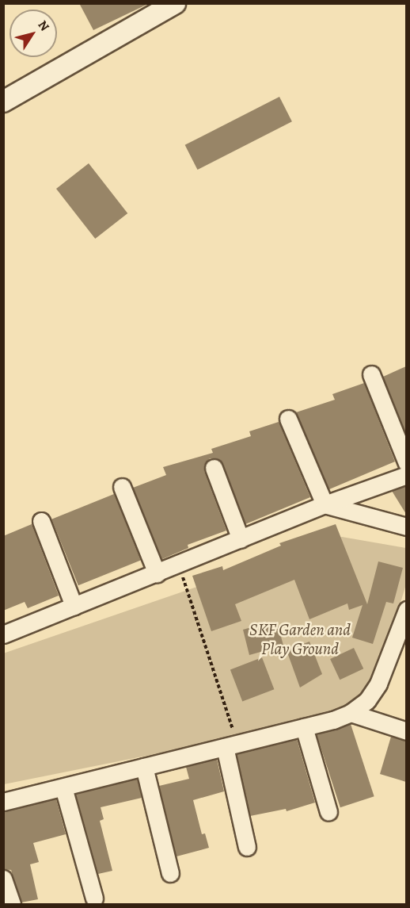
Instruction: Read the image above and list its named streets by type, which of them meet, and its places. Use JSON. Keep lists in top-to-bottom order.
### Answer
{
  "parks": ["SKF Garden and Play Ground"],
  "north": "top right"
}
